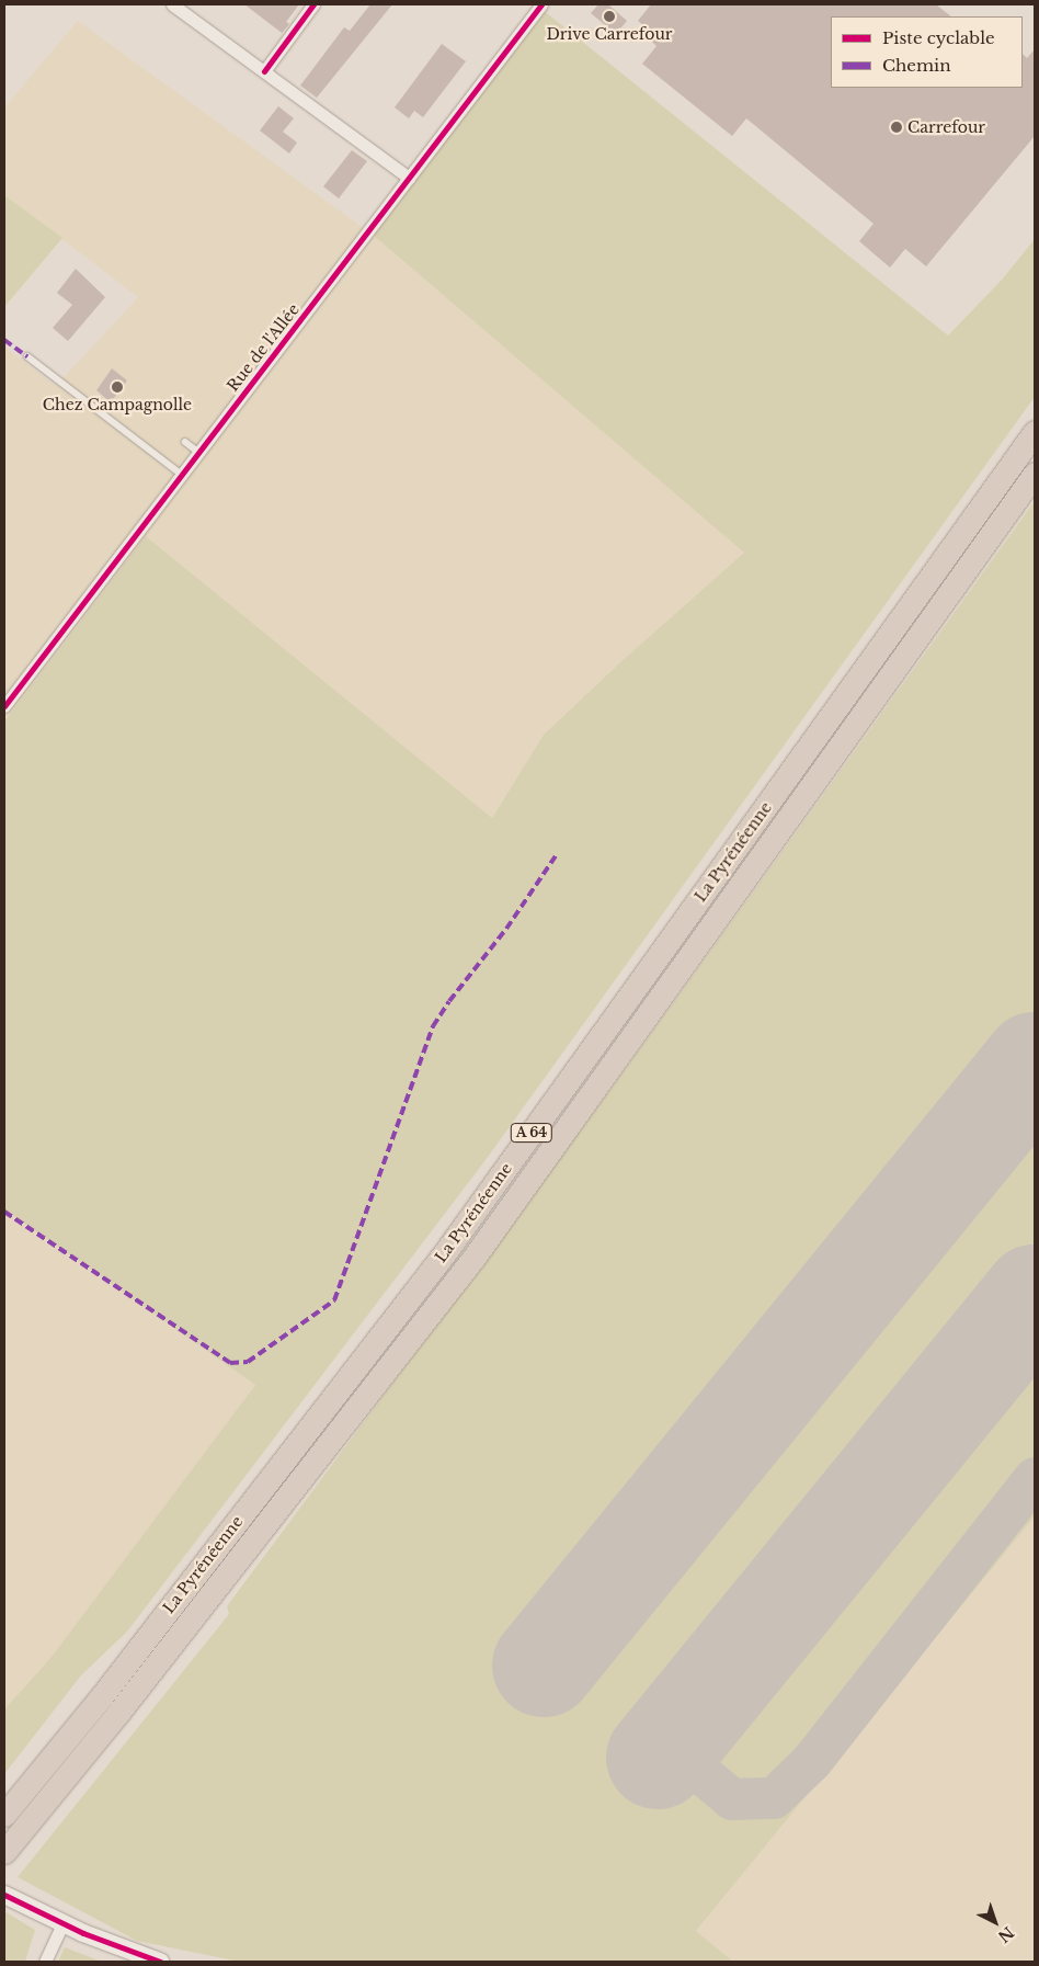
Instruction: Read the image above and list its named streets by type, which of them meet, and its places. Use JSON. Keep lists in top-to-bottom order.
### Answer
{
  "streets": {
    "highway": ["La Pyrénéenne", "A 64"],
    "street": ["Rue de l'Allée"]
  },
  "places": ["Drive Carrefour", "Carrefour", "Chez Campagnolle"],
  "legend": ["Piste cyclable", "Chemin"],
  "north": "bottom right"
}
